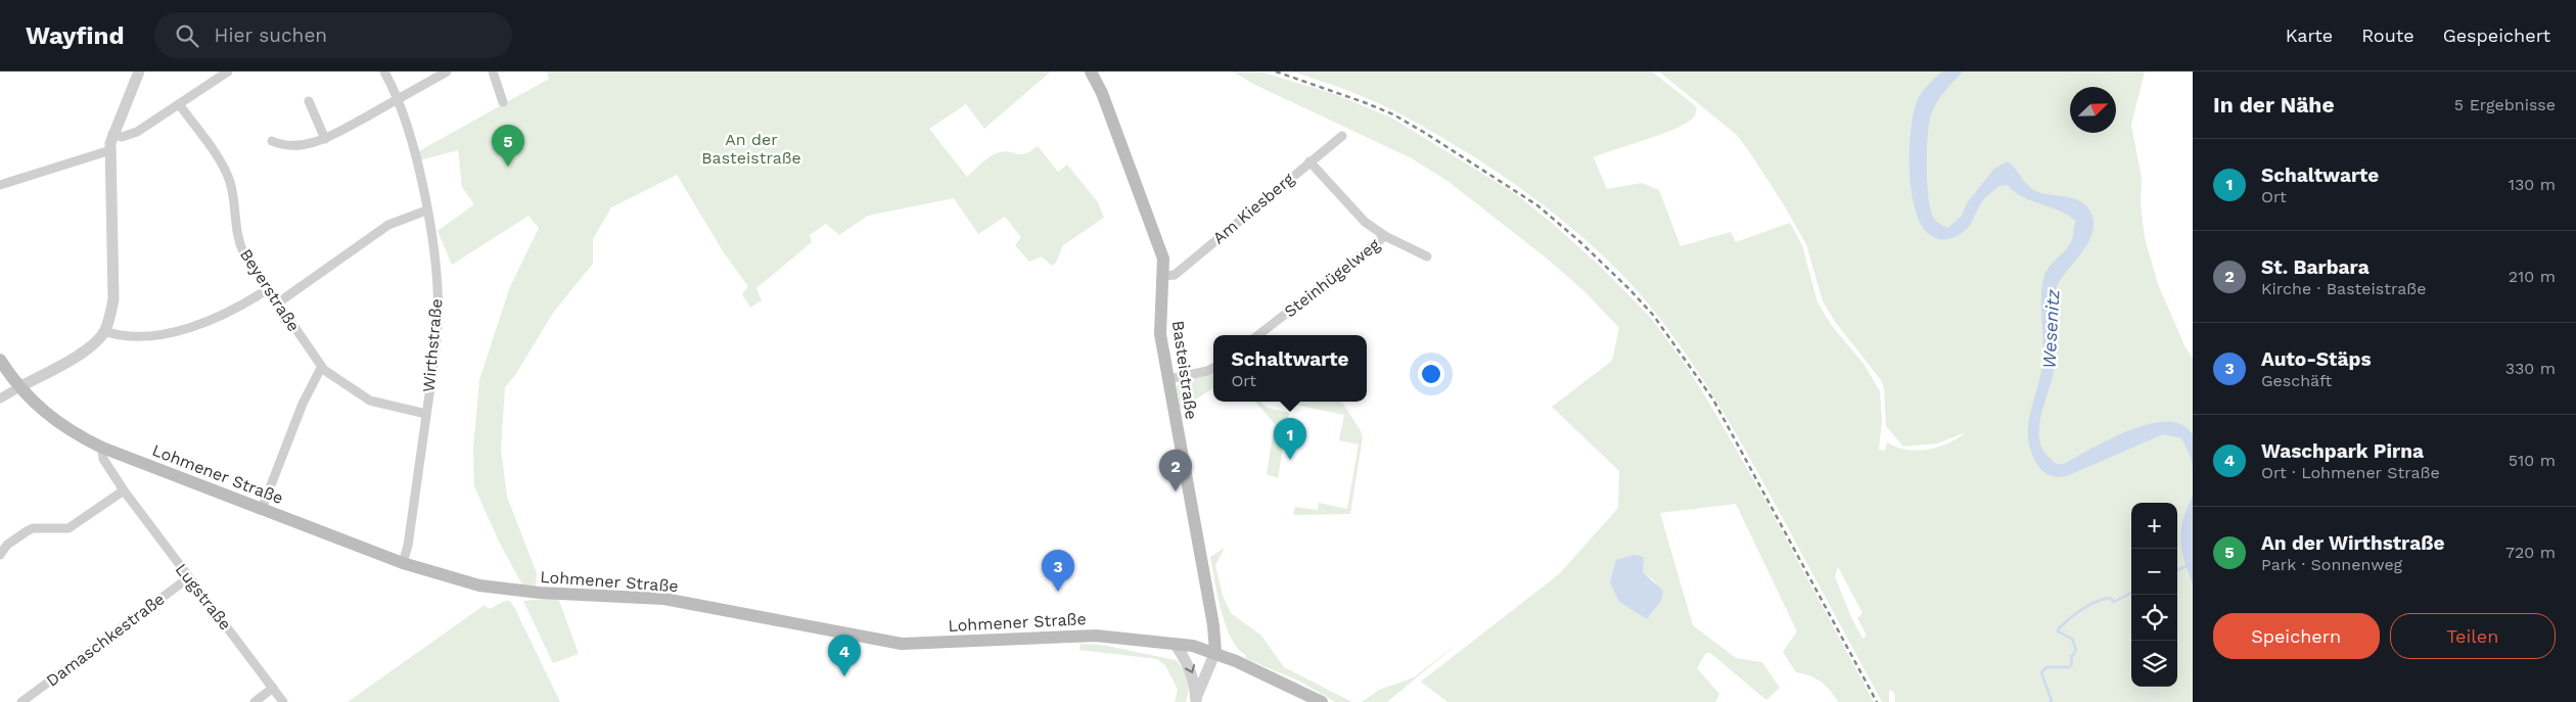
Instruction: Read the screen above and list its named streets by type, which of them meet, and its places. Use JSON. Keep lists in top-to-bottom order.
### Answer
{
  "streets": {
    "main road": ["Basteistraße", "Lohmener Straße"],
    "street": [
      "Am Kiesberg",
      "Steinhügelweg",
      "Beyerstraße",
      "Wirthstraße",
      "Lugstraße",
      "Damaschkestraße"
    ]
  },
  "crossings": [
    ["Am Kiesberg", "Basteistraße"],
    ["Beyerstraße", "Wirthstraße"],
    ["Wirthstraße", "Lohmener Straße"],
    ["Basteistraße", "Lohmener Straße"],
    ["Lohmener Straße", "Lugstraße"],
    ["Lugstraße", "Damaschkestraße"]
  ],
  "water": ["Wesenitz"],
  "parks": ["An der Basteistraße"],
  "north": "top right",
  "page": {
    "header": "Wayfind",
    "search": "Hier suchen",
    "nav": ["Karte", "Route", "Gespeichert"],
    "heading": ["In der Nähe", "5 Ergebnisse"],
    "pins": [
      "5",
      "1",
      "2",
      "3",
      "4"
    ],
    "list": [
      {
        "mark": "1",
        "name": "Schaltwarte",
        "note": "Ort",
        "value": "130 m"
      },
      {
        "mark": "2",
        "name": "St. Barbara",
        "note": "Kirche · Basteistraße",
        "value": "210 m"
      },
      {
        "mark": "3",
        "name": "Auto-Stäps",
        "note": "Geschäft",
        "value": "330 m"
      },
      {
        "mark": "4",
        "name": "Waschpark Pirna",
        "note": "Ort · Lohmener Straße",
        "value": "510 m"
      },
      {
        "mark": "5",
        "name": "An der Wirthstraße",
        "note": "Park · Sonnenweg",
        "value": "720 m"
      }
    ],
    "popup": ["Schaltwarte", "Ort"],
    "map_buttons": ["+", "−"],
    "buttons": ["Speichern", "Teilen"]
  }
}
